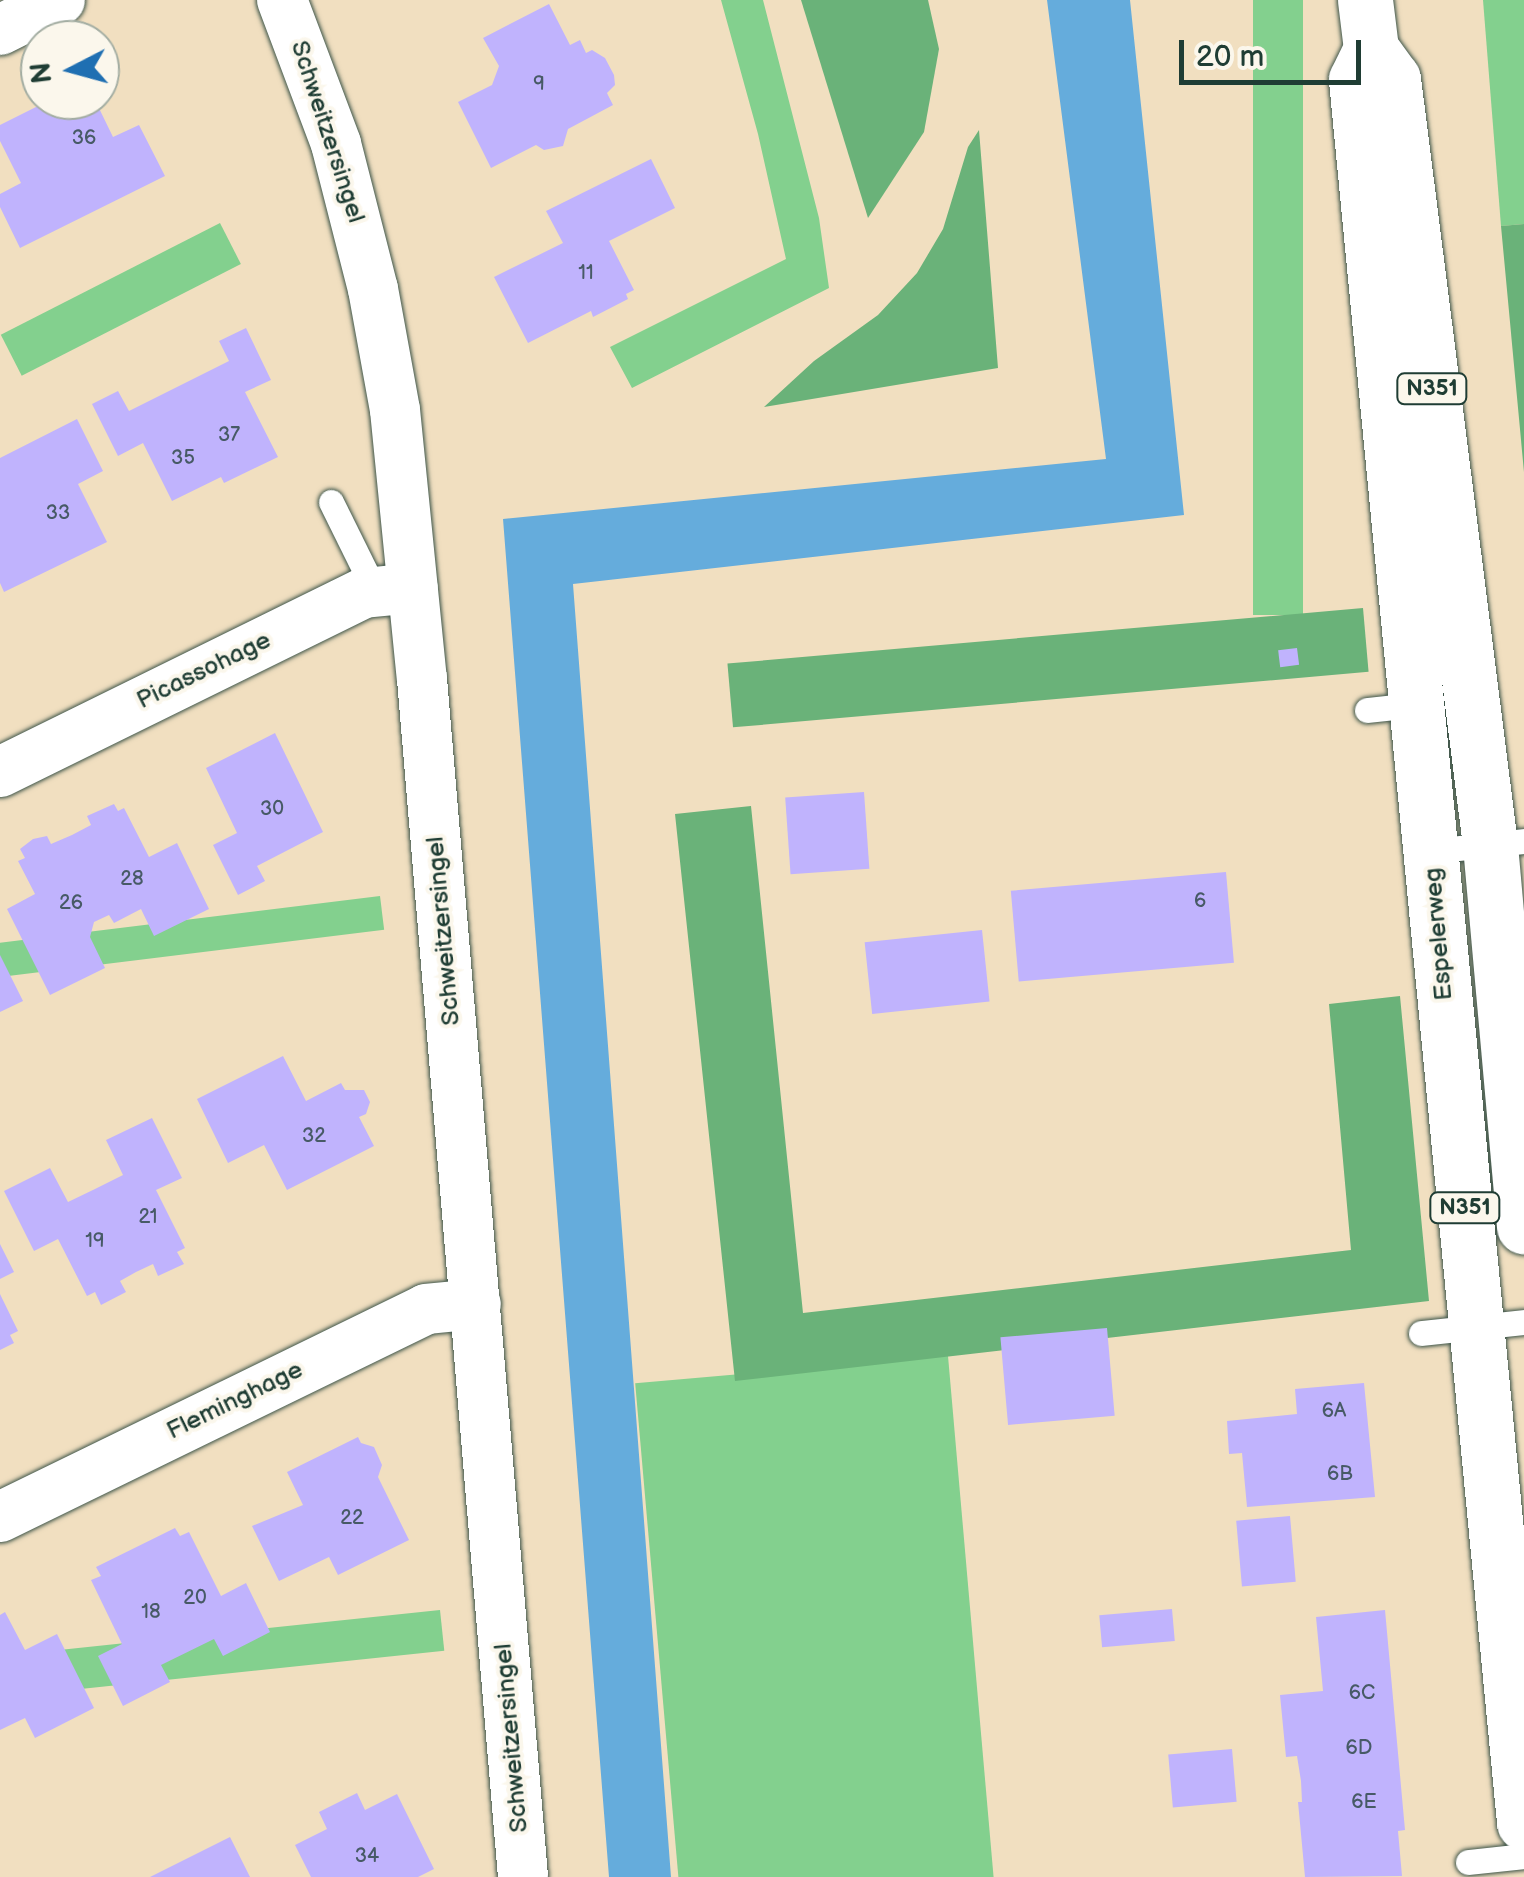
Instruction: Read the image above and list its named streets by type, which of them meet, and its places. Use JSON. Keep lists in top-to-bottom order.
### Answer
{
  "streets": {
    "main road": ["N351", "Espelerweg"],
    "street": ["Schweitzersingel", "Picassohage", "Fleminghage"]
  },
  "crossings": [
    ["Schweitzersingel", "Picassohage"],
    ["Schweitzersingel", "Fleminghage"]
  ],
  "house_numbers": [
    "9",
    "36",
    "11",
    "37",
    "35",
    "33",
    "30",
    "28",
    "6",
    "26",
    "32",
    "21",
    "19",
    "6A",
    "6B",
    "22",
    "20",
    "18",
    "6C",
    "6D",
    "6E",
    "34"
  ],
  "scale_bar": "20 m",
  "north": "left"
}
